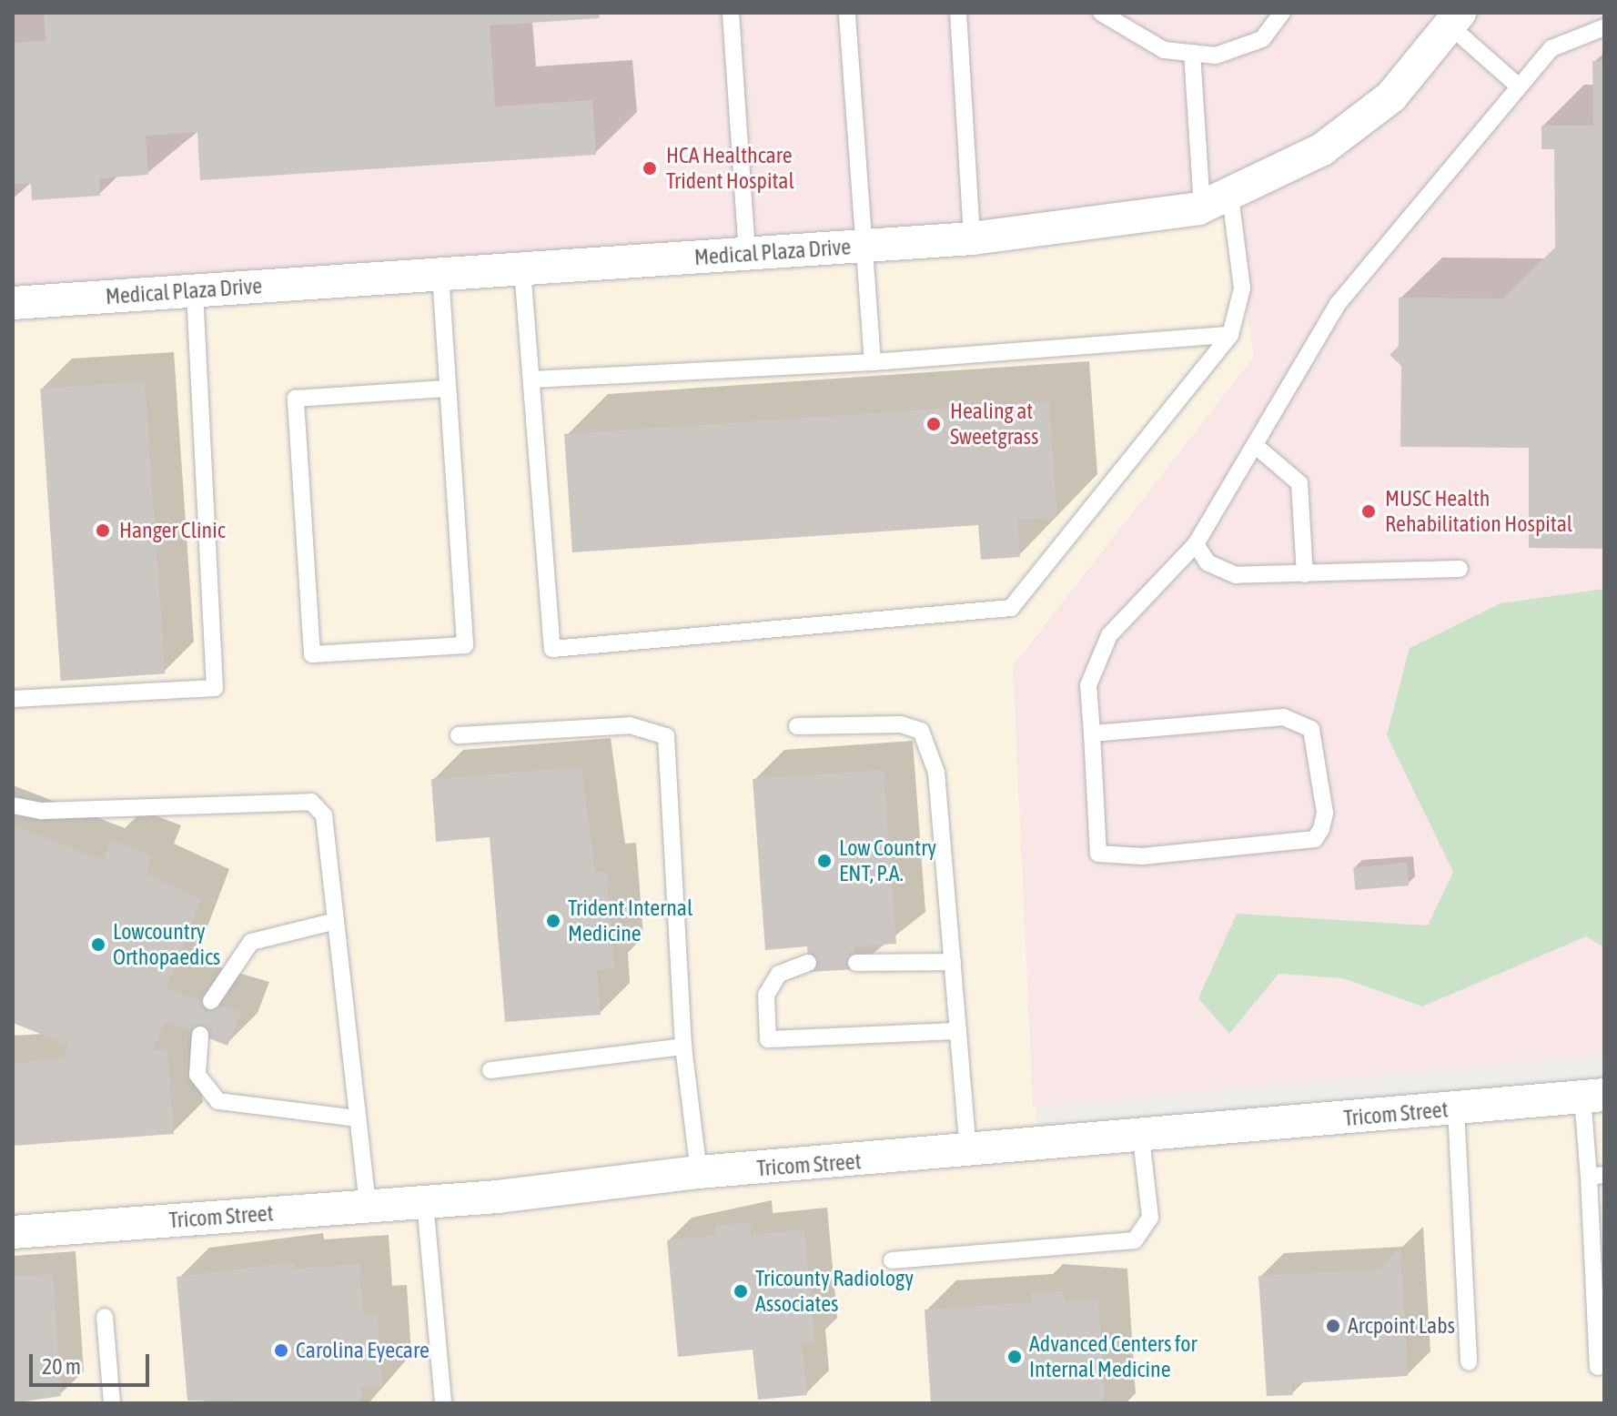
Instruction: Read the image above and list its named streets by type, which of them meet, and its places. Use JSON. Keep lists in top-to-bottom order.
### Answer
{
  "streets": {
    "street": ["Medical Plaza Drive", "Tricom Street"]
  },
  "places": [
    "HCA Healthcare Trident Hospital",
    "Healing at Sweetgrass",
    "MUSC Health Rehabilitation Hospital",
    "Hanger Clinic",
    "Low Country ENT, P.A.",
    "Trident Internal Medicine",
    "Lowcountry Orthopaedics",
    "Tricounty Radiology Associates",
    "Arcpoint Labs",
    "Carolina Eyecare",
    "Advanced Centers for Internal Medicine"
  ],
  "scale_bar": "20 m"
}
